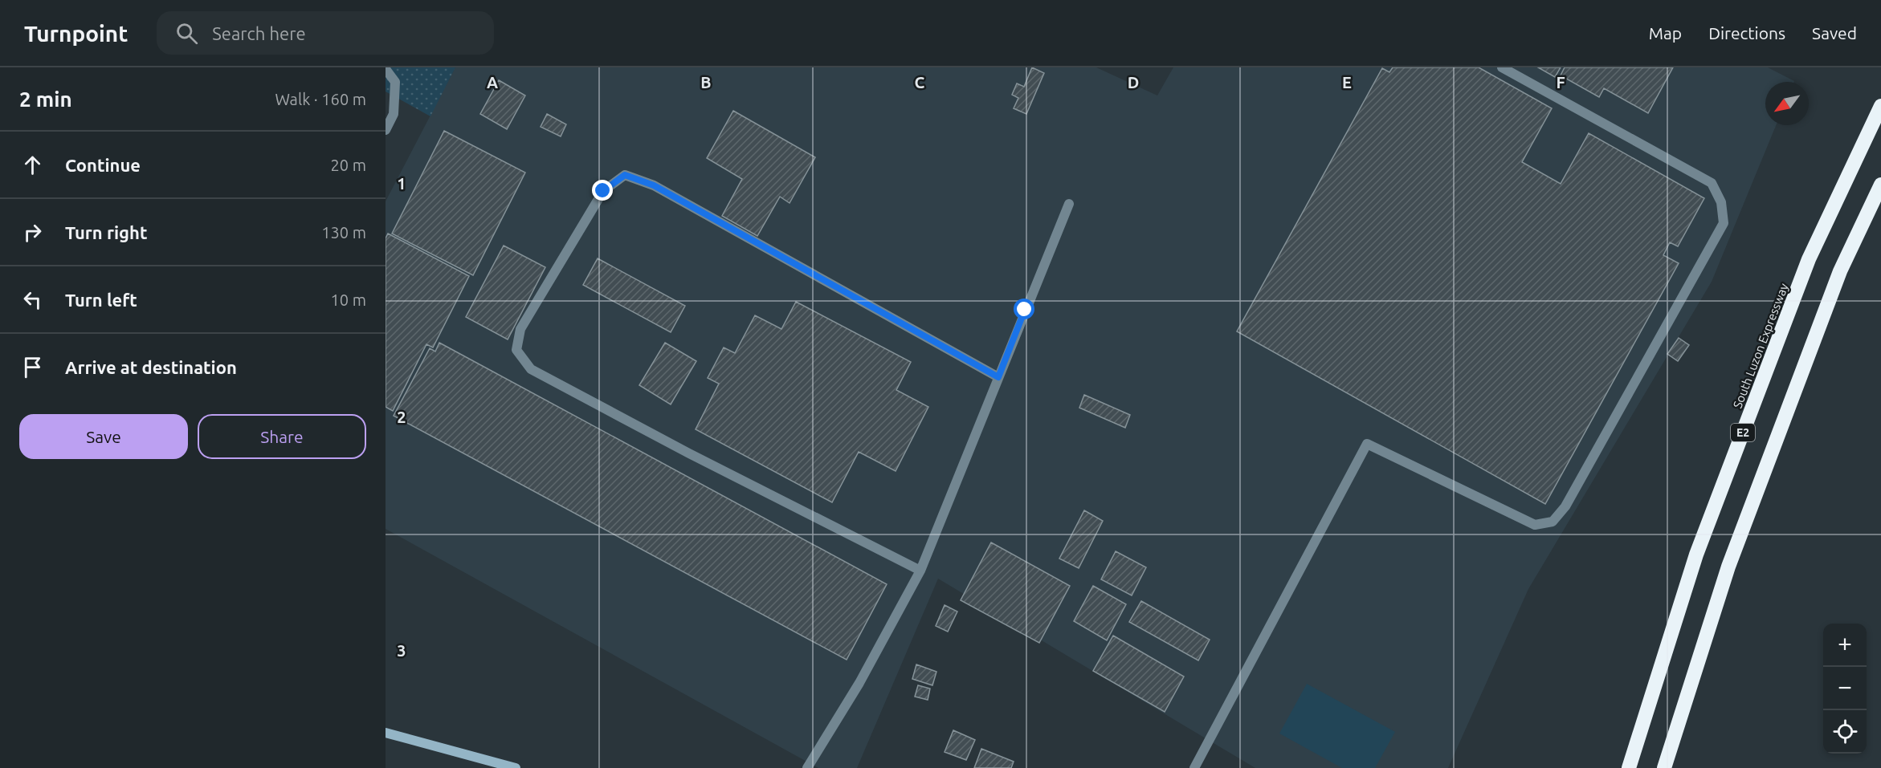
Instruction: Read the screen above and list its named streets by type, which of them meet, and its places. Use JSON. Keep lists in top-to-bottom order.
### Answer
{
  "streets": {
    "highway": ["South Luzon Expressway", "E2"]
  },
  "north": "bottom left",
  "page": {
    "header": "Turnpoint",
    "search": "Search here",
    "nav": ["Map", "Directions", "Saved"],
    "heading": ["2 min", "Walk · 160 m"],
    "list": [
      ["Continue", "20 m"],
      ["Turn right", "130 m"],
      ["Turn left", "10 m"],
      "Arrive at destination"
    ],
    "buttons": ["Save", "Share"],
    "map_buttons": ["+", "−"]
  },
  "grid": {
    "columns": [
      "A",
      "B",
      "C",
      "D",
      "E",
      "F"
    ],
    "rows": ["1", "2", "3"]
  }
}
